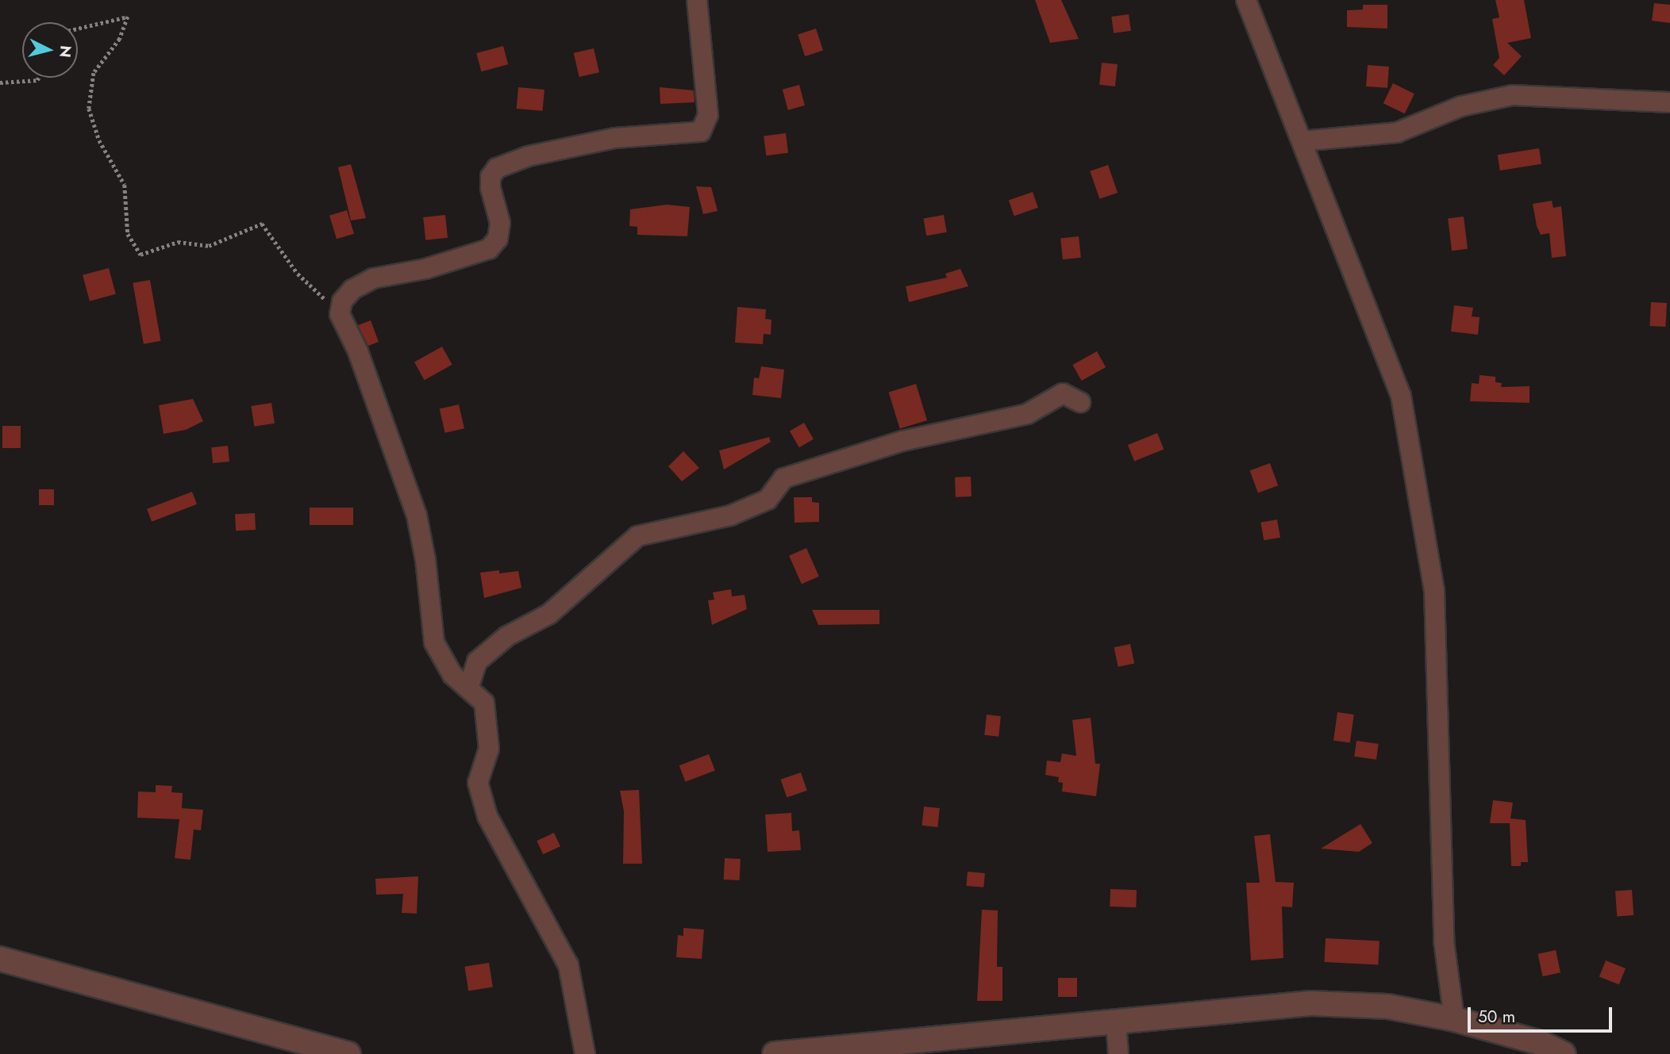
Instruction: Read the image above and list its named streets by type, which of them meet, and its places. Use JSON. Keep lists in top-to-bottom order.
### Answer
{
  "scale_bar": "50 m",
  "north": "right"
}
